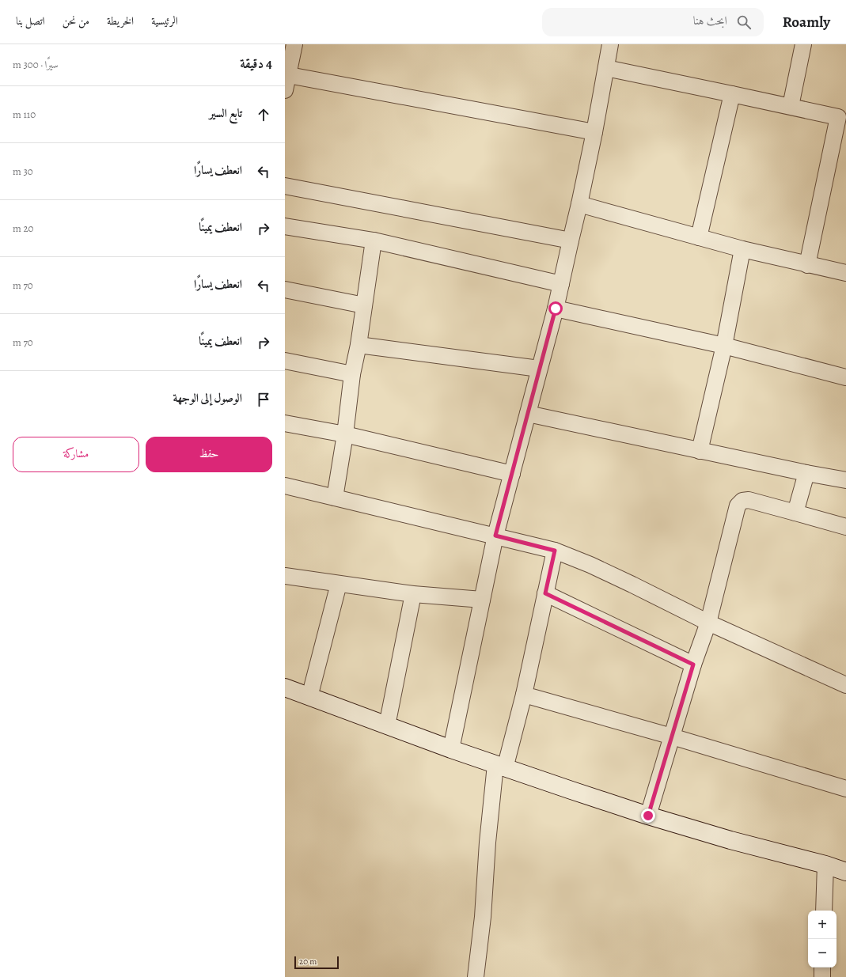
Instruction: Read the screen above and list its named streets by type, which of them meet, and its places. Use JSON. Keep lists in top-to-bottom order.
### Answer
{
  "scale_bar": "20 m",
  "page": {
    "header": "Roamly",
    "search": "ابحث هنا",
    "nav": [
      "الرئيسية",
      "الخريطة",
      "من نحن",
      "اتصل بنا"
    ],
    "heading": ["4 دقيقة", "سيرًا · 300 m"],
    "list": [
      ["تابع السير", "110 m"],
      ["انعطف يسارًا", "30 m"],
      ["انعطف يمينًا", "20 m"],
      ["انعطف يسارًا", "70 m"],
      ["انعطف يمينًا", "70 m"],
      "الوصول إلى الوجهة"
    ],
    "buttons": ["حفظ", "مشاركة"],
    "map_buttons": ["+", "−"],
    "scale": "20 m"
  }
}
